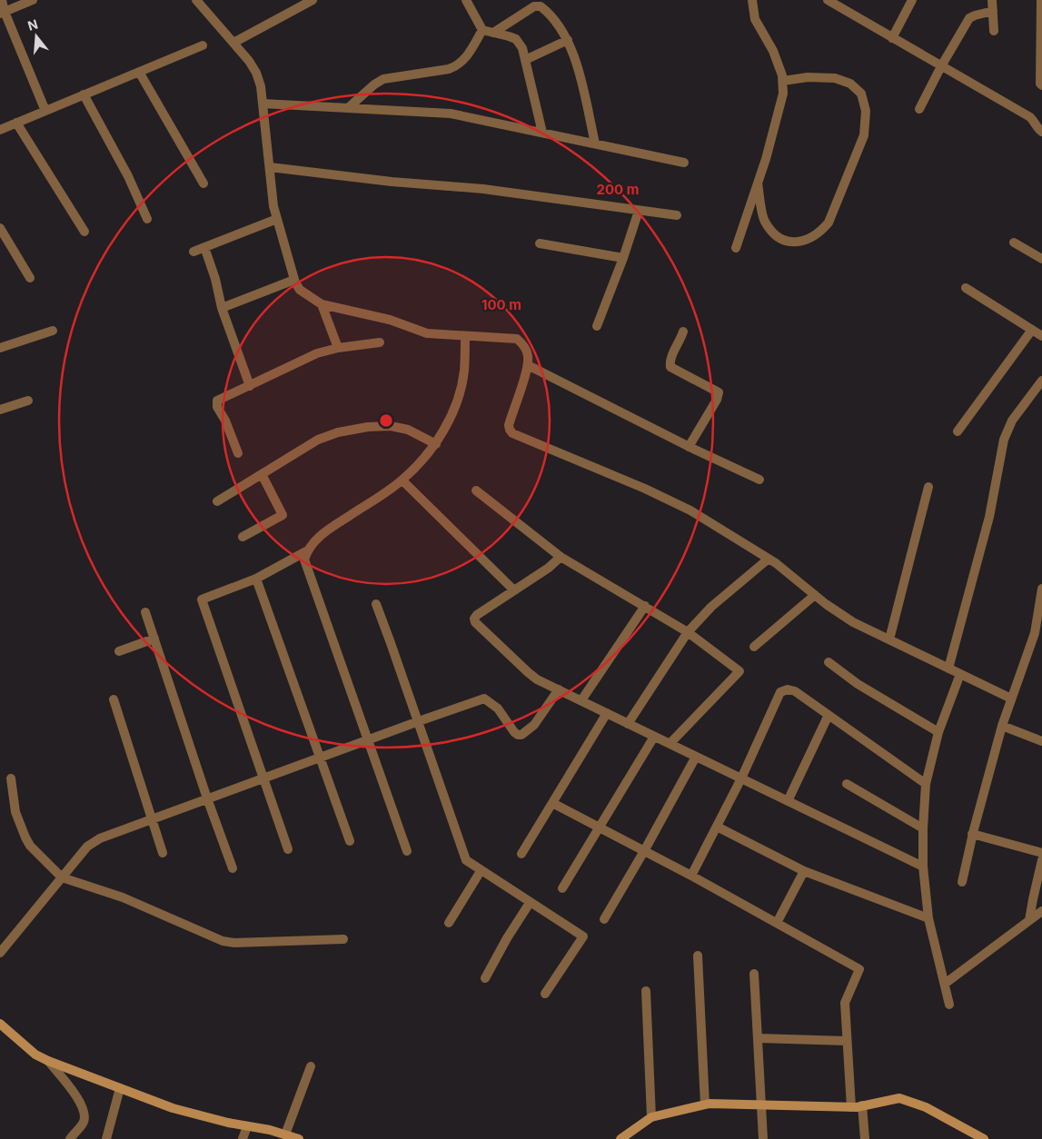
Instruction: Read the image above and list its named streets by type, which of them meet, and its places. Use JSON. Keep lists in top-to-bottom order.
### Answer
{
  "north": "top",
  "rings": ["200 m", "100 m"]
}
